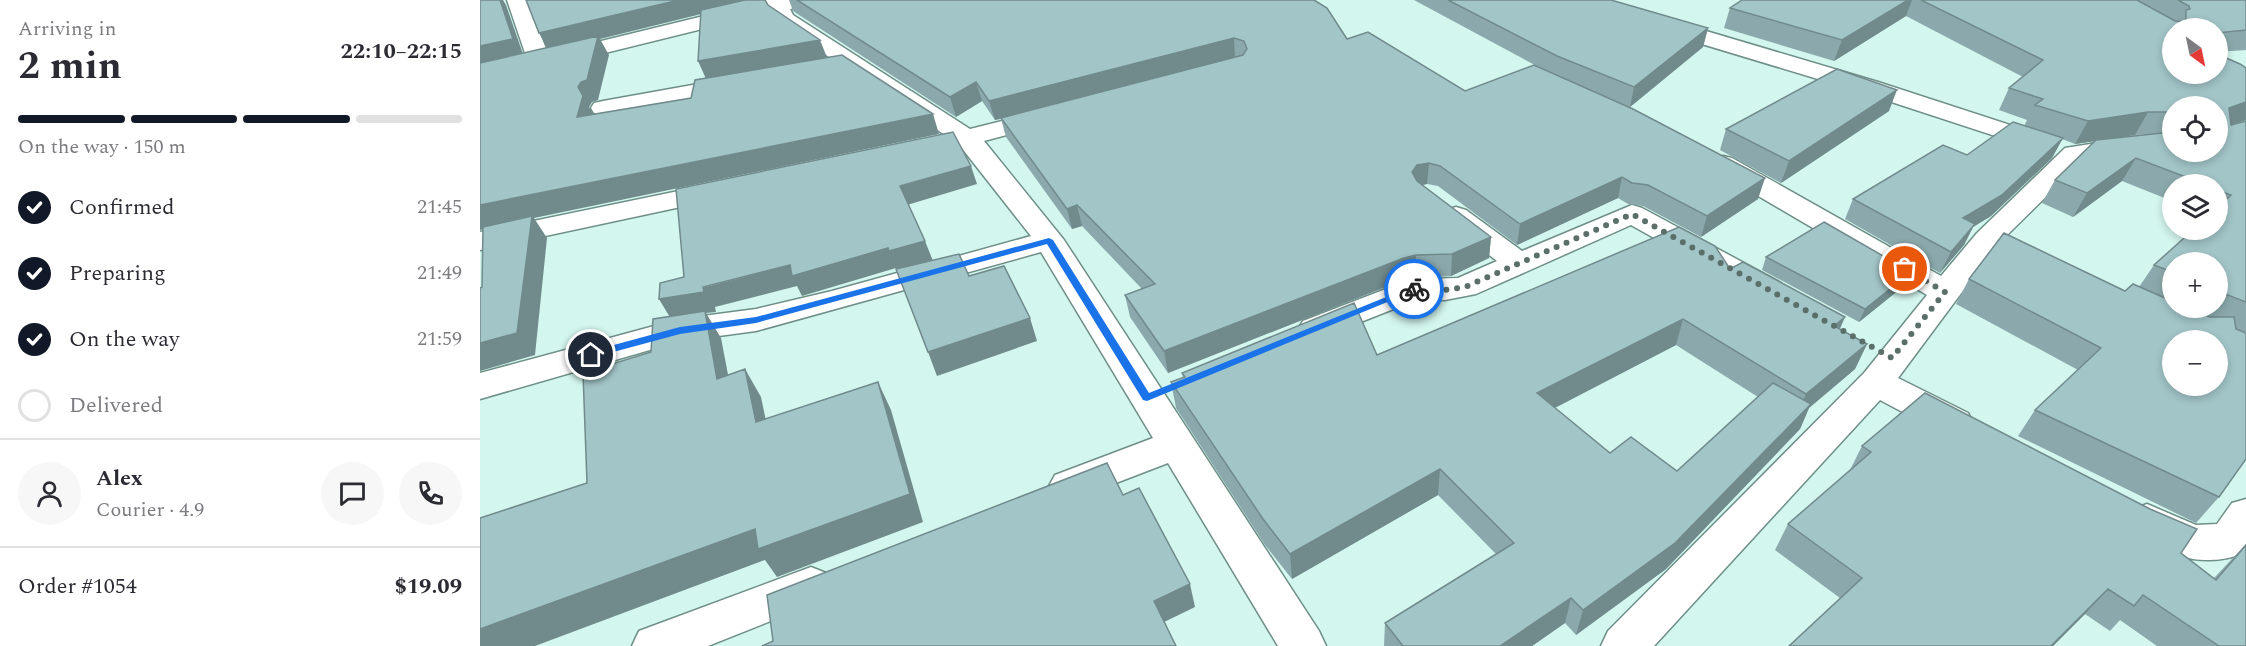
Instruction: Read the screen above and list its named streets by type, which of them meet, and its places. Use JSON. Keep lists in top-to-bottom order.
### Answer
{
  "north": "bottom right",
  "page": {
    "heading": ["2 min", "Arriving in", "22:10–22:15"],
    "panel": [
      "Alex",
      "Courier · 4.9",
      "Order #1054",
      "$19.09"
    ],
    "map_buttons": ["+", "−"],
    "bar": "On the way · 150 m",
    "list": [
      ["Confirmed", "21:45"],
      ["Preparing", "21:49"],
      ["On the way", "21:59"],
      "Delivered"
    ]
  }
}
